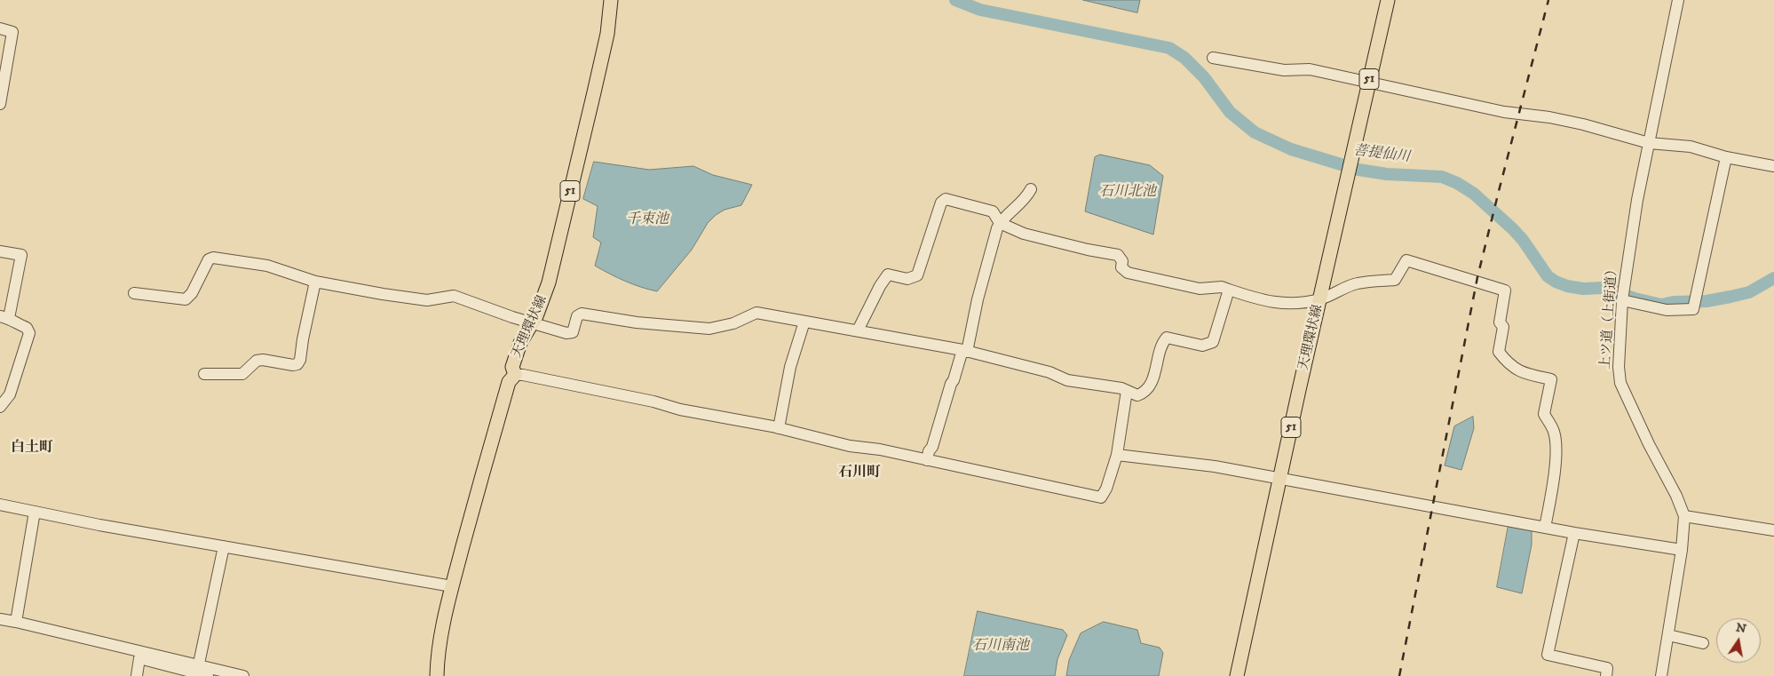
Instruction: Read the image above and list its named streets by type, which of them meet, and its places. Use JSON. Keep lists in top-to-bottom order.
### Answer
{
  "streets": {
    "main road": ["51", "天理環状線"],
    "street": ["上ツ道（上街道）"]
  },
  "districts": ["白土町", "石川町"],
  "water": [
    "菩提仙川",
    "石川北池",
    "千束池",
    "石川南池"
  ],
  "north": "top"
}
